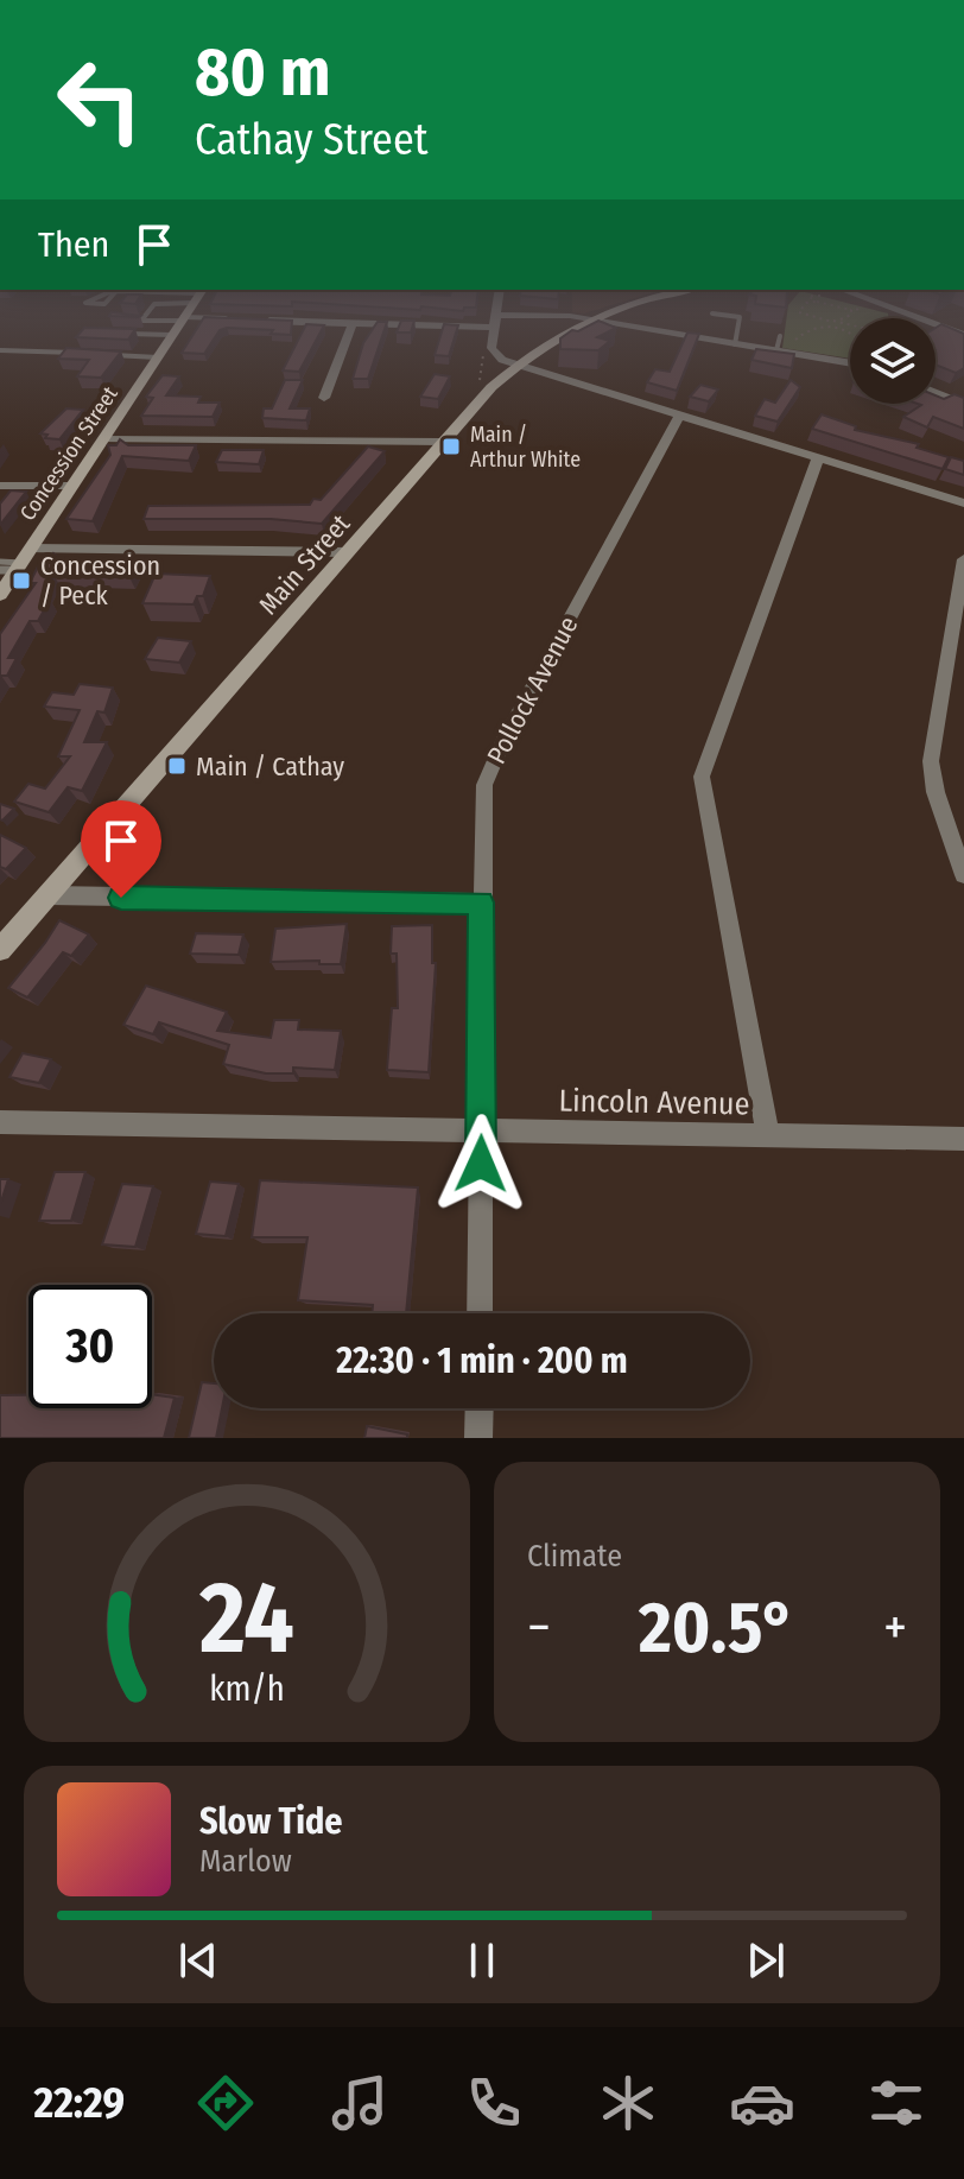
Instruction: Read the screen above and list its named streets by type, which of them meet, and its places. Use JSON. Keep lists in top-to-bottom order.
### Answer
{
  "streets": {
    "main road": ["Concession Street", "Main Street"],
    "street": ["Pollock Avenue", "Lincoln Avenue"]
  },
  "crossings": [
    ["Pollock Avenue", "Lincoln Avenue"]
  ],
  "places": {
    "transit": ["Main / Arthur White", "Concession / Peck", "Main / Cathay"]
  },
  "page": {
    "turn": ["80 m", "Cathay Street"],
    "then": "Then",
    "limit": "30",
    "trip": "22:30 · 1 min · 200 m",
    "tile": "Climate",
    "heat": ["−", "20.5°", "+"],
    "song": ["Slow Tide", "Marlow"],
    "tabs": "22:29",
    "gauge": ["24", "km/h"]
  }
}
